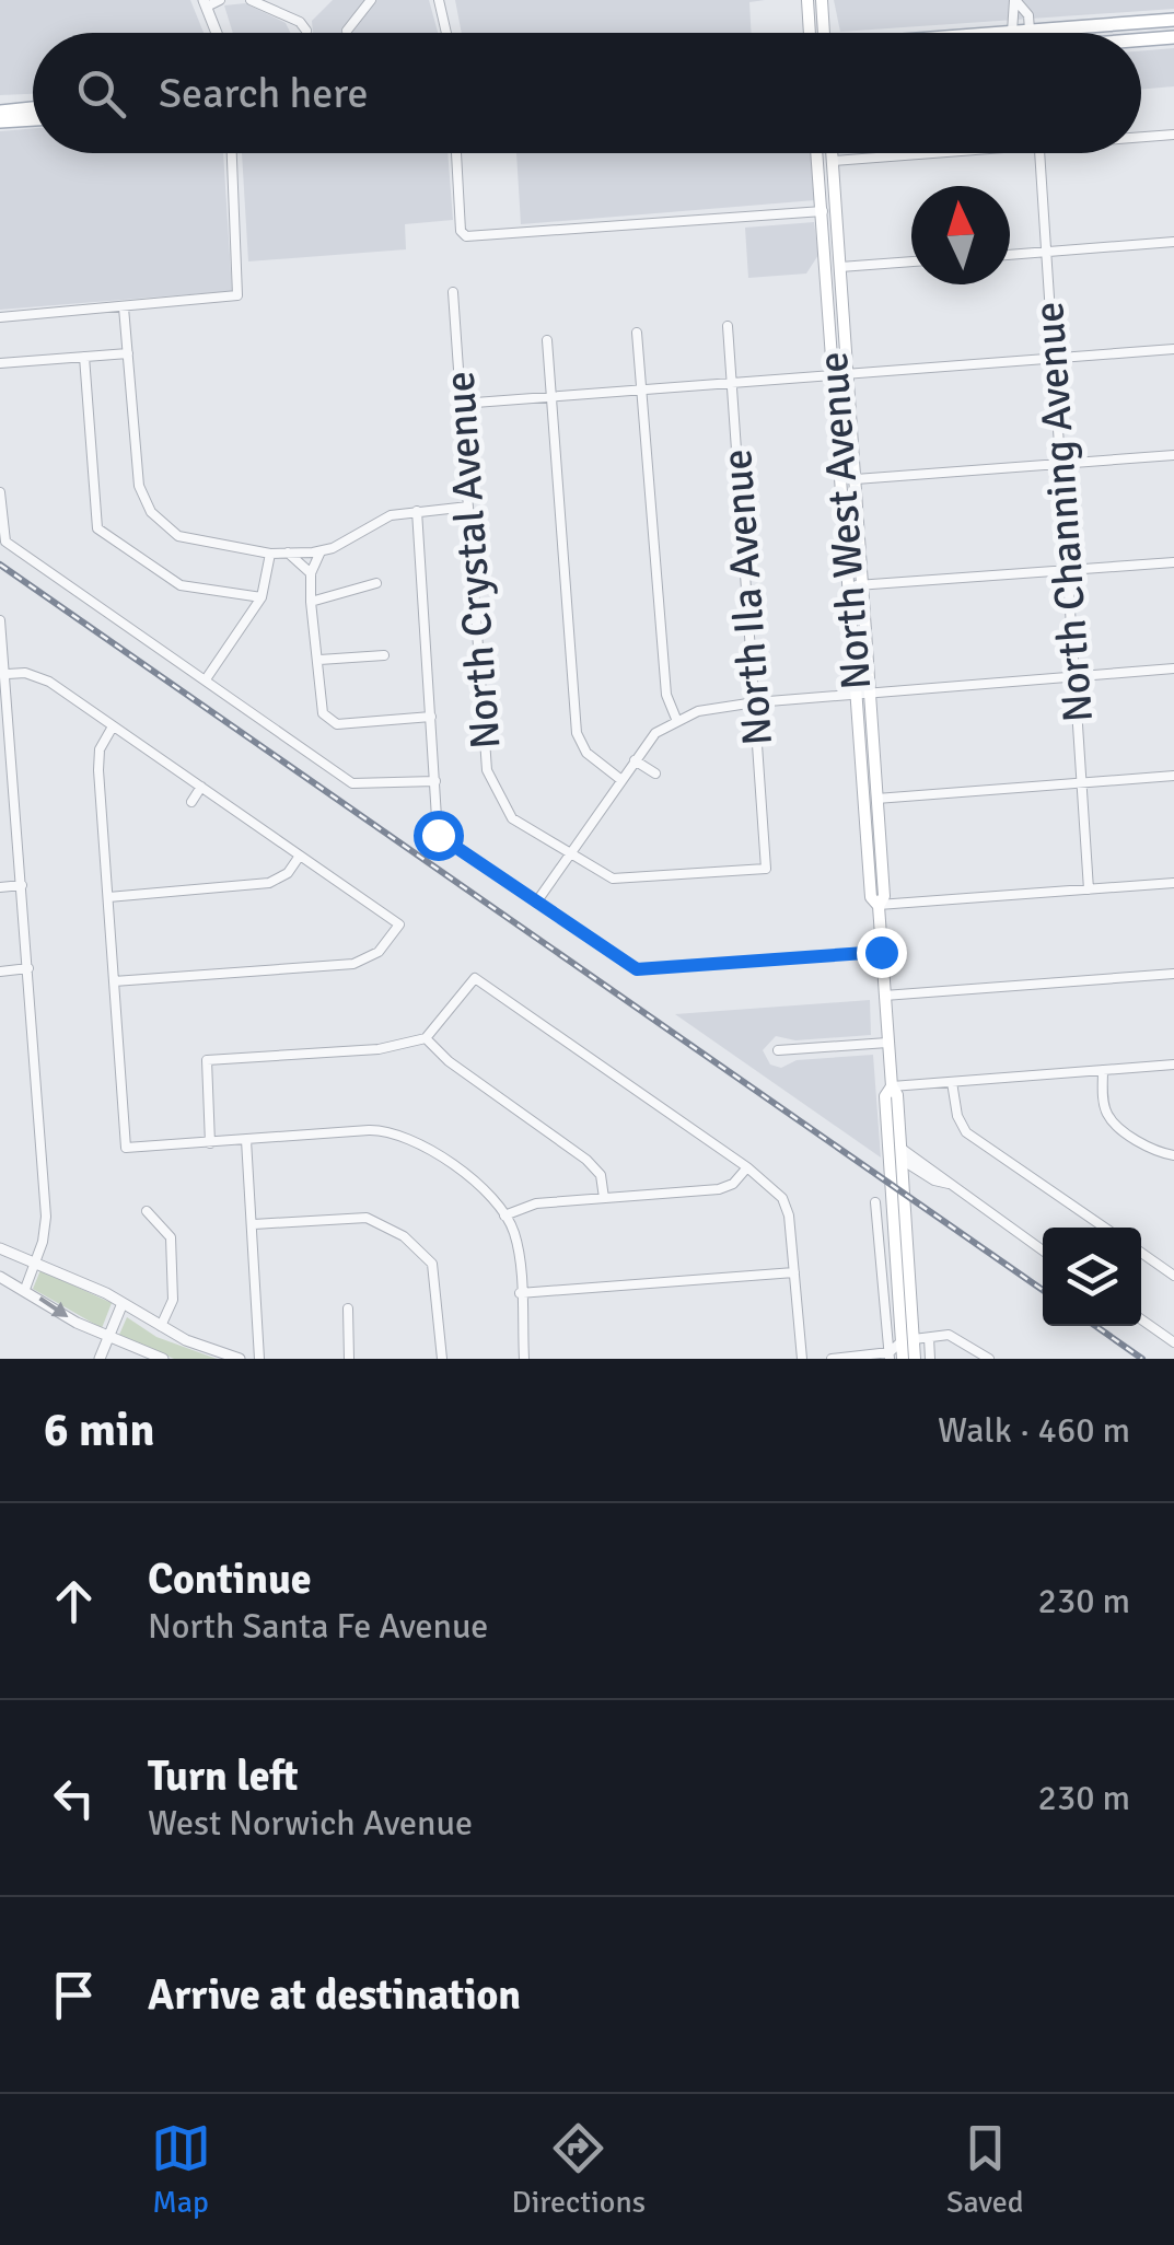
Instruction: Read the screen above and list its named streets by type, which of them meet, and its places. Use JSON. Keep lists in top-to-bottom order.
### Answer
{
  "streets": {
    "main road": ["North West Avenue"],
    "street": ["North Channing Avenue", "North Crystal Avenue", "North Ila Avenue"]
  },
  "crossings": [
    ["North Crystal Avenue", "North Ila Avenue"]
  ],
  "north": "top",
  "page": {
    "search": "Search here",
    "heading": ["6 min", "Walk · 460 m"],
    "list": [
      ["Continue", "North Santa Fe Avenue", "230 m"],
      ["Turn left", "West Norwich Avenue", "230 m"],
      "Arrive at destination"
    ],
    "nav": ["Map", "Directions", "Saved"]
  }
}
